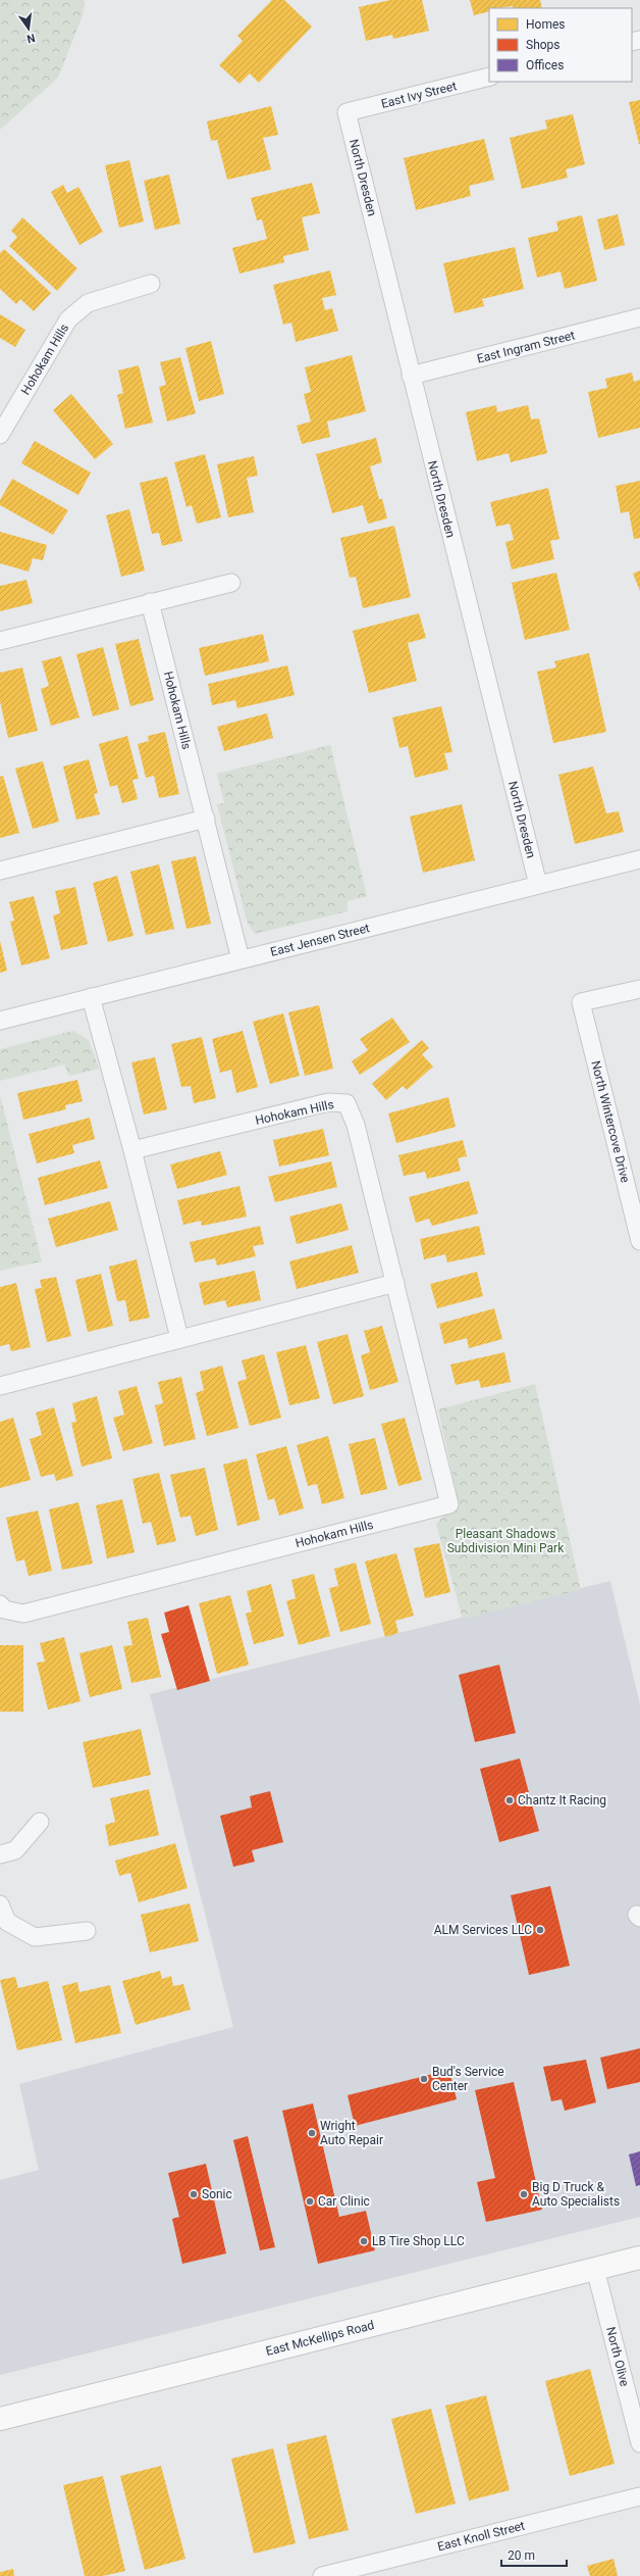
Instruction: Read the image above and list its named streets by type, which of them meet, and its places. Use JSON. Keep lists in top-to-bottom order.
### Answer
{
  "streets": {
    "main road": ["East McKellips Road"],
    "street": [
      "East Ivy Street",
      "North Dresden",
      "East Ingram Street",
      "Hohokam Hills",
      "East Jensen Street",
      "North Wintercove Drive",
      "North Olive",
      "East Knoll Street"
    ]
  },
  "crossings": [
    ["East Ivy Street", "North Dresden"],
    ["North Dresden", "East Ingram Street"],
    ["North Dresden", "East Jensen Street"],
    ["Hohokam Hills", "East Jensen Street"],
    ["East McKellips Road", "North Olive"]
  ],
  "parks": ["Pleasant Shadows Subdivision Mini Park"],
  "places": [
    "Chantz It Racing",
    "ALM Services LLC",
    "Bud's Service Center",
    "Wright Auto Repair",
    "Sonic",
    "Big D Truck & Auto Specialists",
    "Car Clinic",
    "LB Tire Shop LLC"
  ],
  "legend": ["Homes", "Shops", "Offices"],
  "scale_bar": "20 m",
  "north": "bottom"
}
